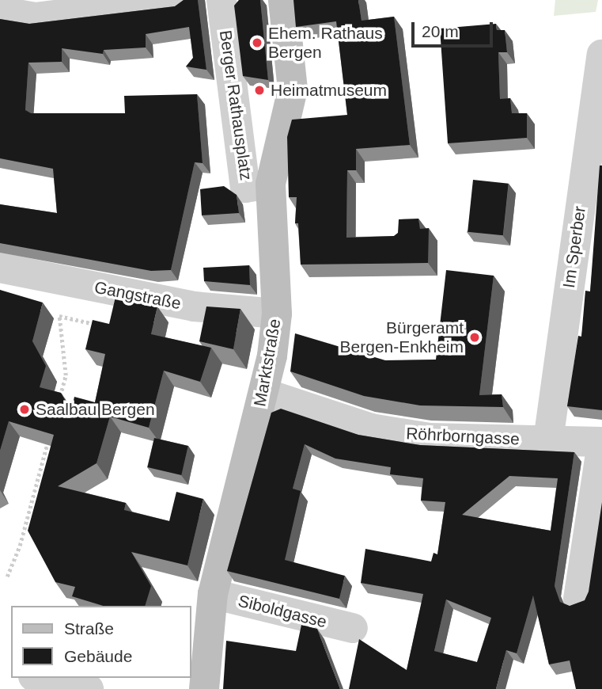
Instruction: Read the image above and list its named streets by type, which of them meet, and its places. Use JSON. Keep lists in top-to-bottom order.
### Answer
{
  "streets": {
    "street": [
      "Berger Rathausplatz",
      "Im Sperber",
      "Gangstraße",
      "Marktstraße",
      "Röhrborngasse",
      "Siboldgasse"
    ]
  },
  "crossings": [
    ["Berger Rathausplatz", "Marktstraße"],
    ["Im Sperber", "Röhrborngasse"],
    ["Gangstraße", "Marktstraße"],
    ["Marktstraße", "Röhrborngasse"],
    ["Marktstraße", "Siboldgasse"]
  ],
  "places": [
    "Ehem. Rathaus Bergen",
    "Heimatmuseum",
    "Bürgeramt Bergen-Enkheim",
    "Saalbau Bergen"
  ],
  "legend": ["Straße", "Gebäude"],
  "scale_bar": "20 m"
}
